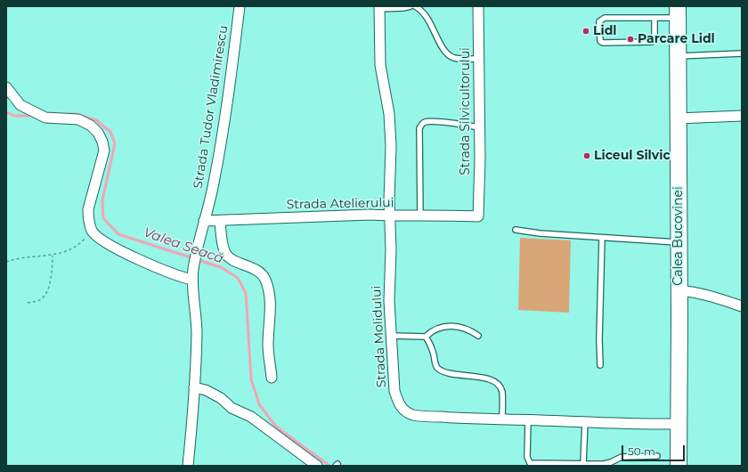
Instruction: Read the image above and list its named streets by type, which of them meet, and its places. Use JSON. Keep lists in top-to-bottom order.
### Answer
{
  "streets": {
    "highway": ["Calea Bucovinei"],
    "street": [
      "Strada Tudor Vladimirescu",
      "Strada Silvicultorului",
      "Strada Atelierului",
      "Strada Molidului"
    ]
  },
  "crossings": [
    ["Strada Tudor Vladimirescu", "Strada Atelierului"],
    ["Strada Silvicultorului", "Strada Atelierului"],
    ["Strada Atelierului", "Strada Molidului"],
    ["Calea Bucovinei", "Strada Molidului"]
  ],
  "water": ["Valea Seacă"],
  "places": ["Lidl", "Parcare Lidl", "Liceul Silvic"],
  "scale_bar": "50 m"
}
